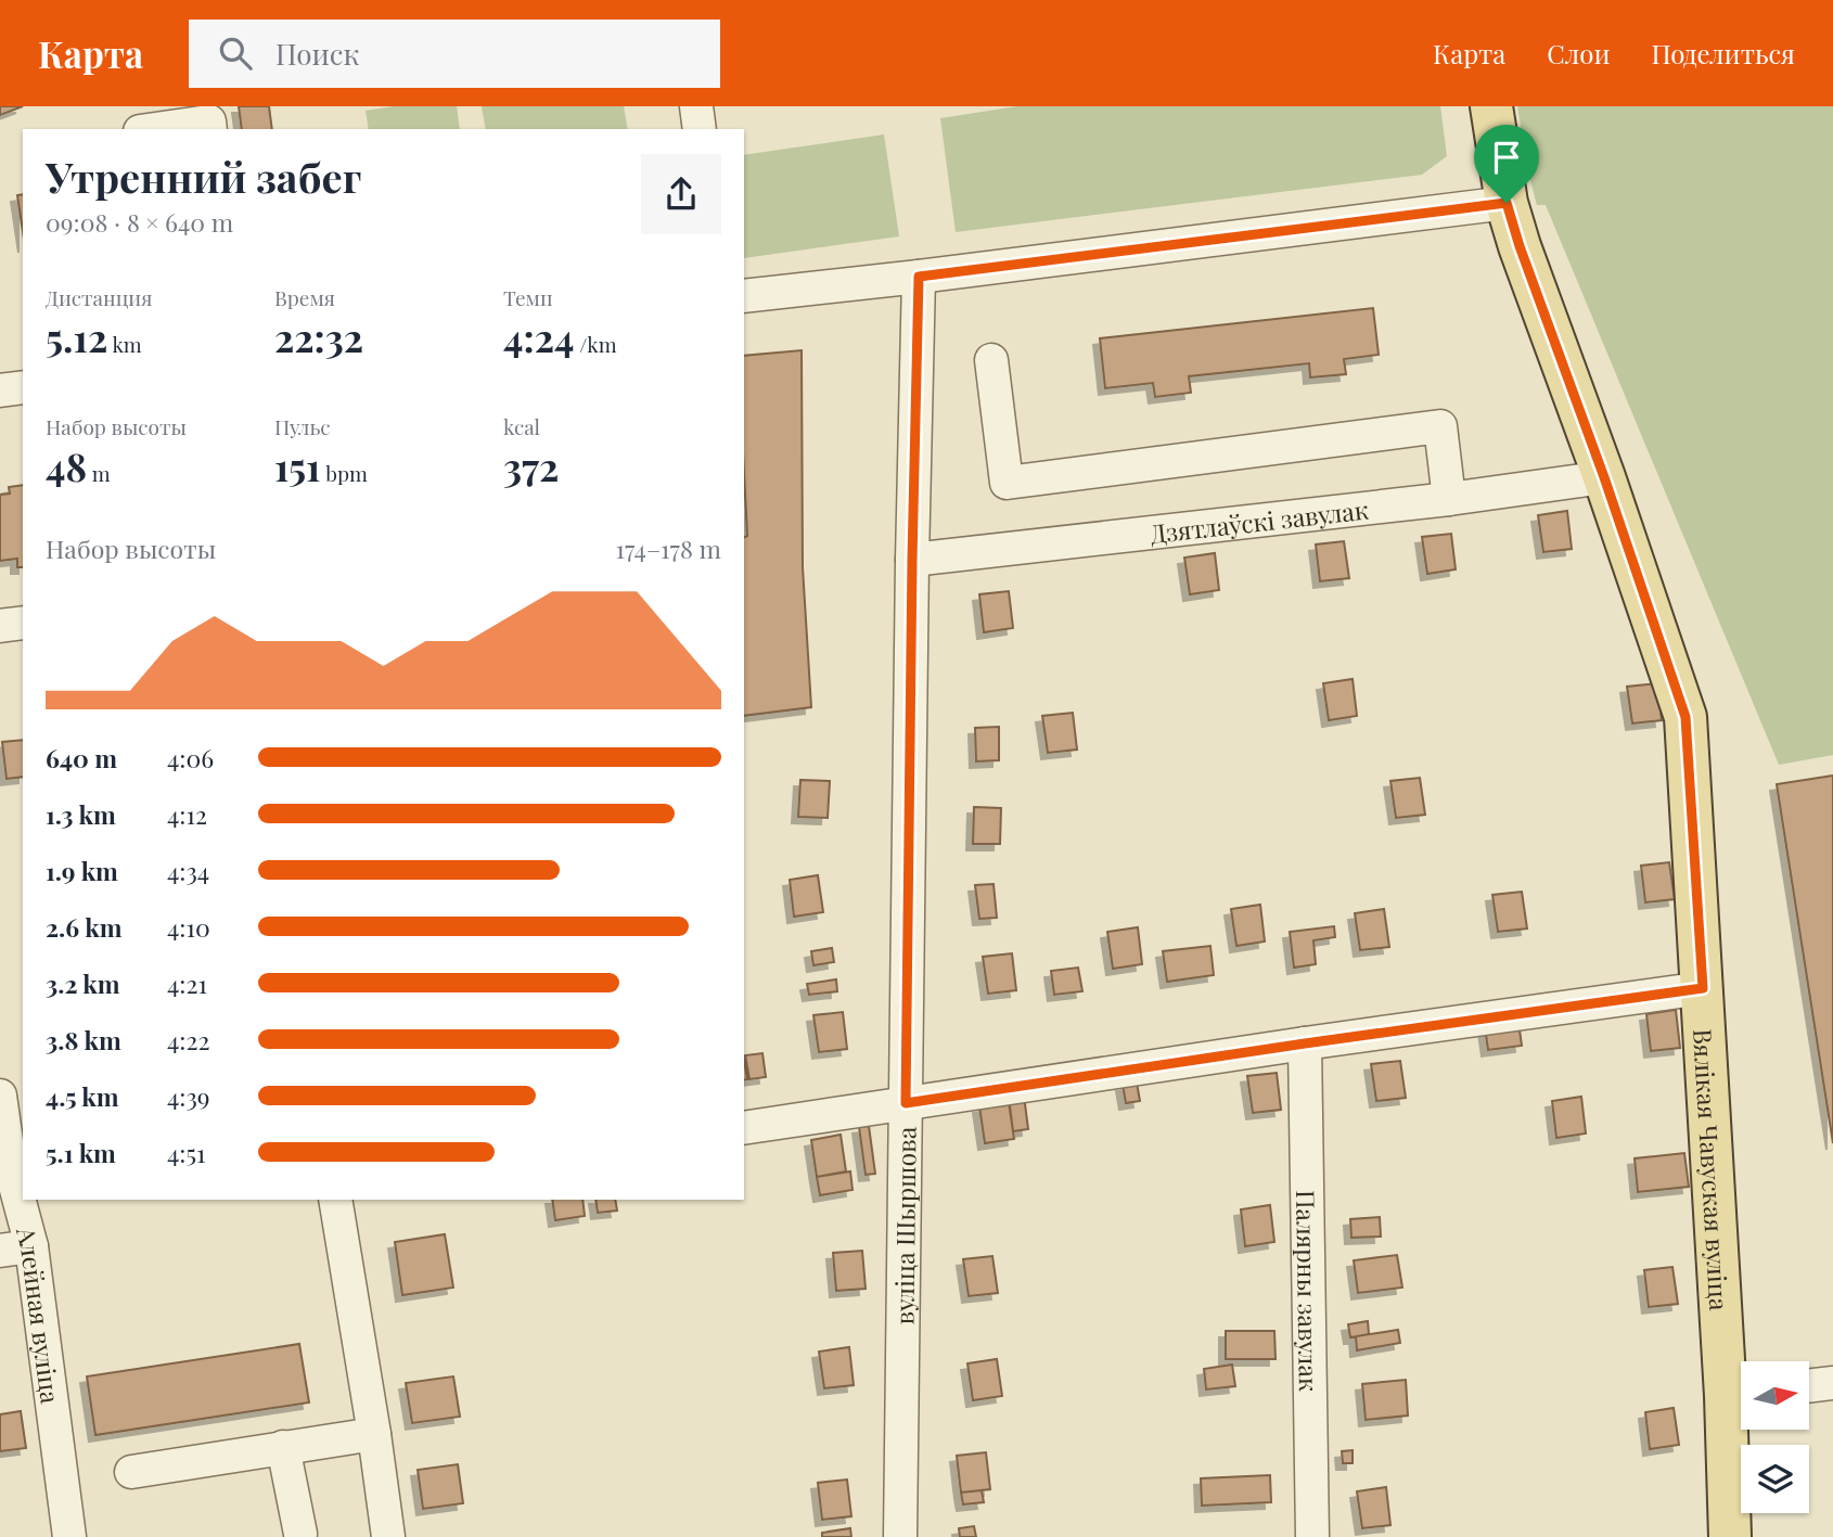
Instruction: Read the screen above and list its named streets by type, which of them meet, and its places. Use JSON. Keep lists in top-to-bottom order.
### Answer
{
  "streets": {
    "main road": ["Вялікая Чавуская вуліца"],
    "street": [
      "Дзятлаўскі завулак",
      "вуліца Шыршова",
      "Палярны завулак",
      "Алейная вуліца"
    ]
  },
  "crossings": [
    ["Дзятлаўскі завулак", "Вялікая Чавуская вуліца"],
    ["Дзятлаўскі завулак", "вуліца Шыршова"]
  ],
  "north": "right",
  "page": {
    "header": "Карта",
    "search": "Поиск",
    "nav": ["Карта", "Слои", "Поделиться"],
    "heading": ["Утренний забег", "09:08 · 8 × 640 m"],
    "stats": [
      ["Дистанция", "5.12 km"],
      ["Время", "22:32"],
      ["Темп", "4:24 /km"],
      ["Набор высоты", "48 m"],
      ["Пульс", "151 bpm"],
      ["kcal", "372"]
    ],
    "chart": ["Набор высоты", "174–178 m"],
    "list": [
      {
        "name": "640 m",
        "note": "4:06"
      },
      {
        "name": "1.3 km",
        "note": "4:12"
      },
      {
        "name": "1.9 km",
        "note": "4:34"
      },
      {
        "name": "2.6 km",
        "note": "4:10"
      },
      {
        "name": "3.2 km",
        "note": "4:21"
      },
      {
        "name": "3.8 km",
        "note": "4:22"
      },
      {
        "name": "4.5 km",
        "note": "4:39"
      },
      {
        "name": "5.1 km",
        "note": "4:51"
      }
    ]
  }
}
